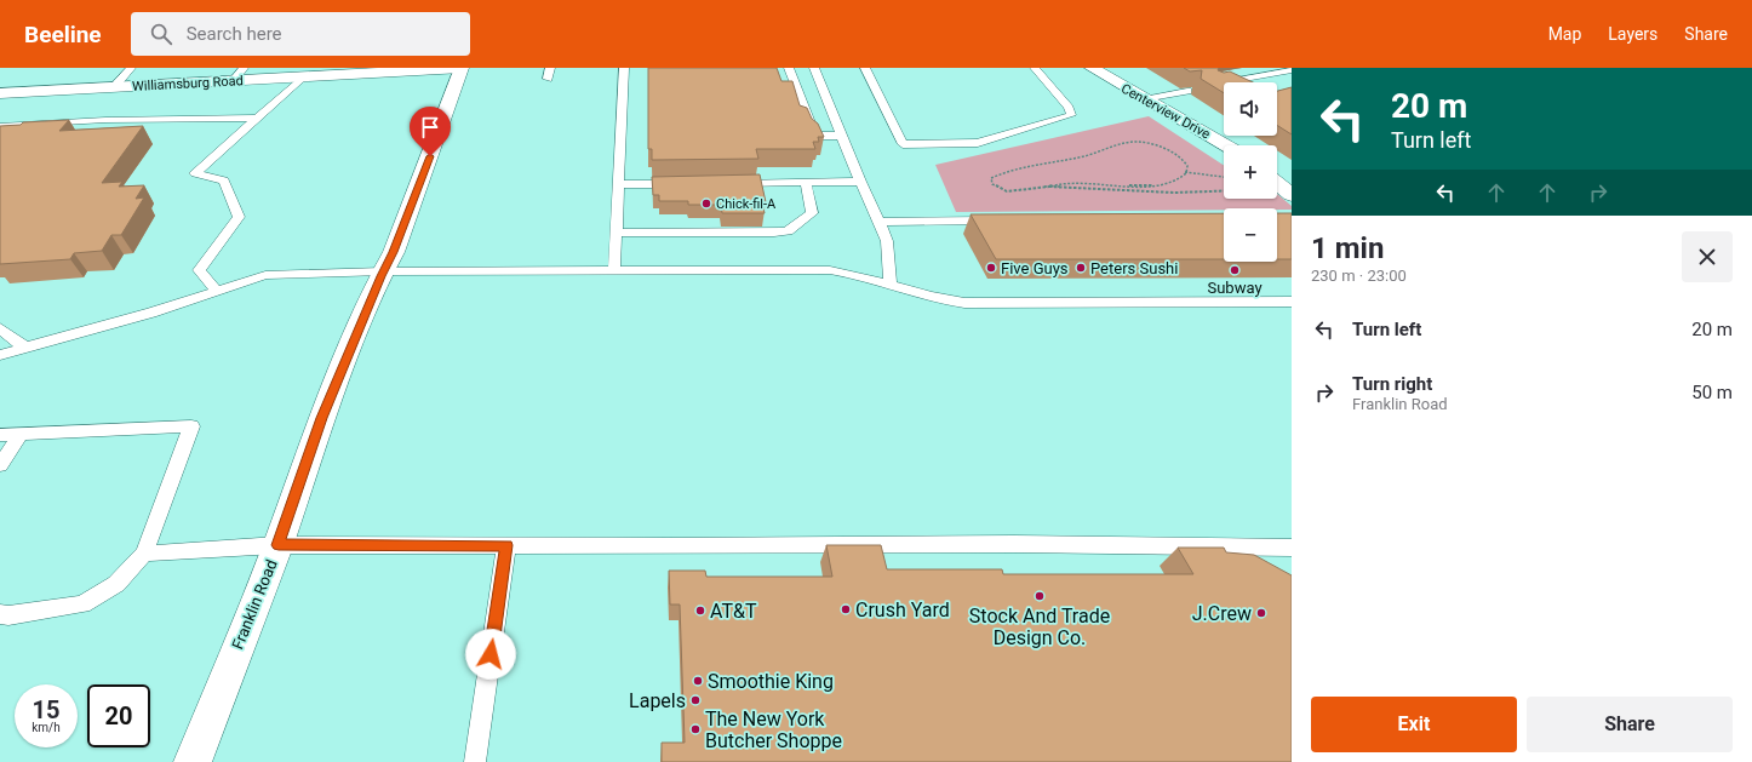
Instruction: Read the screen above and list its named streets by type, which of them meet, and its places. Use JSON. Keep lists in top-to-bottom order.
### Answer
{
  "streets": {
    "main road": ["Williamsburg Road", "Centerview Drive", "Franklin Road"]
  },
  "crossings": [
    ["Williamsburg Road", "Franklin Road"]
  ],
  "places": [
    "Chick-fil-A",
    "Five Guys",
    "Peters Sushi",
    "Subway",
    "Stock And Trade Design Co.",
    "Crush Yard",
    "AT&T",
    "J.Crew",
    "Smoothie King",
    "Lapels",
    "The New York Butcher Shoppe"
  ],
  "page": {
    "header": "Beeline",
    "search": "Search here",
    "nav": ["Map", "Layers", "Share"],
    "turn": ["20 m", "Turn left"],
    "map_buttons": ["+", "−"],
    "heading": ["1 min", "230 m · 23:00"],
    "list": [
      {
        "name": "Turn left",
        "value": "20 m"
      },
      {
        "name": "Turn right",
        "note": "Franklin Road",
        "value": "50 m"
      }
    ],
    "speed": "15 km/h",
    "limit": "20",
    "buttons": ["Exit", "Share"]
  }
}
